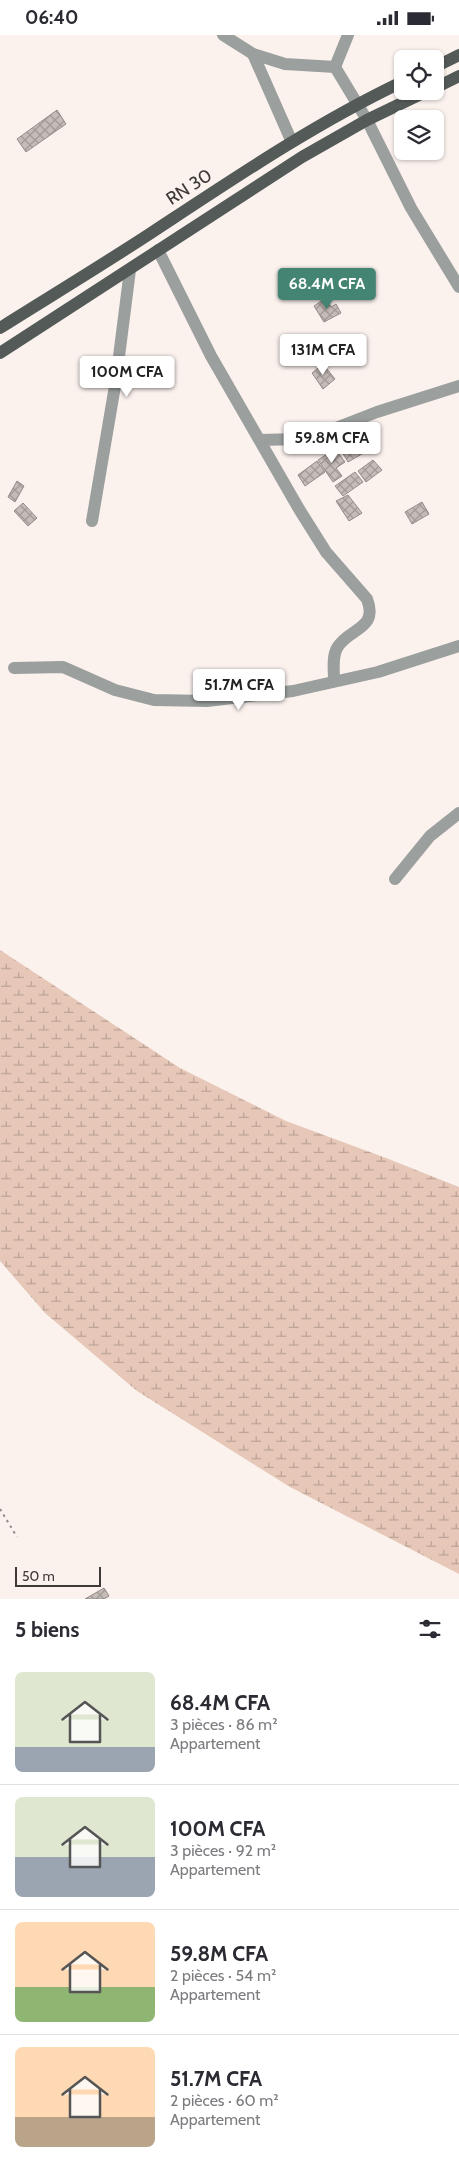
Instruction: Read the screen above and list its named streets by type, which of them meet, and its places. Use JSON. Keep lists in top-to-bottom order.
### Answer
{
  "streets": {
    "main road": ["RN 30"]
  },
  "scale_bar": "50 m",
  "page": {
    "status": "06:40",
    "price": [
      "68.4M CFA",
      "131M CFA",
      "100M CFA",
      "59.8M CFA",
      "51.7M CFA"
    ],
    "scale": "50 m",
    "heading": "5 biens",
    "list": [
      {
        "name": "68.4M CFA",
        "note": "3 pièces · 86 m² · Appartement"
      },
      {
        "name": "100M CFA",
        "note": "3 pièces · 92 m² · Appartement"
      },
      {
        "name": "59.8M CFA",
        "note": "2 pièces · 54 m² · Appartement"
      },
      {
        "name": "51.7M CFA",
        "note": "2 pièces · 60 m² · Appartement"
      }
    ]
  }
}
